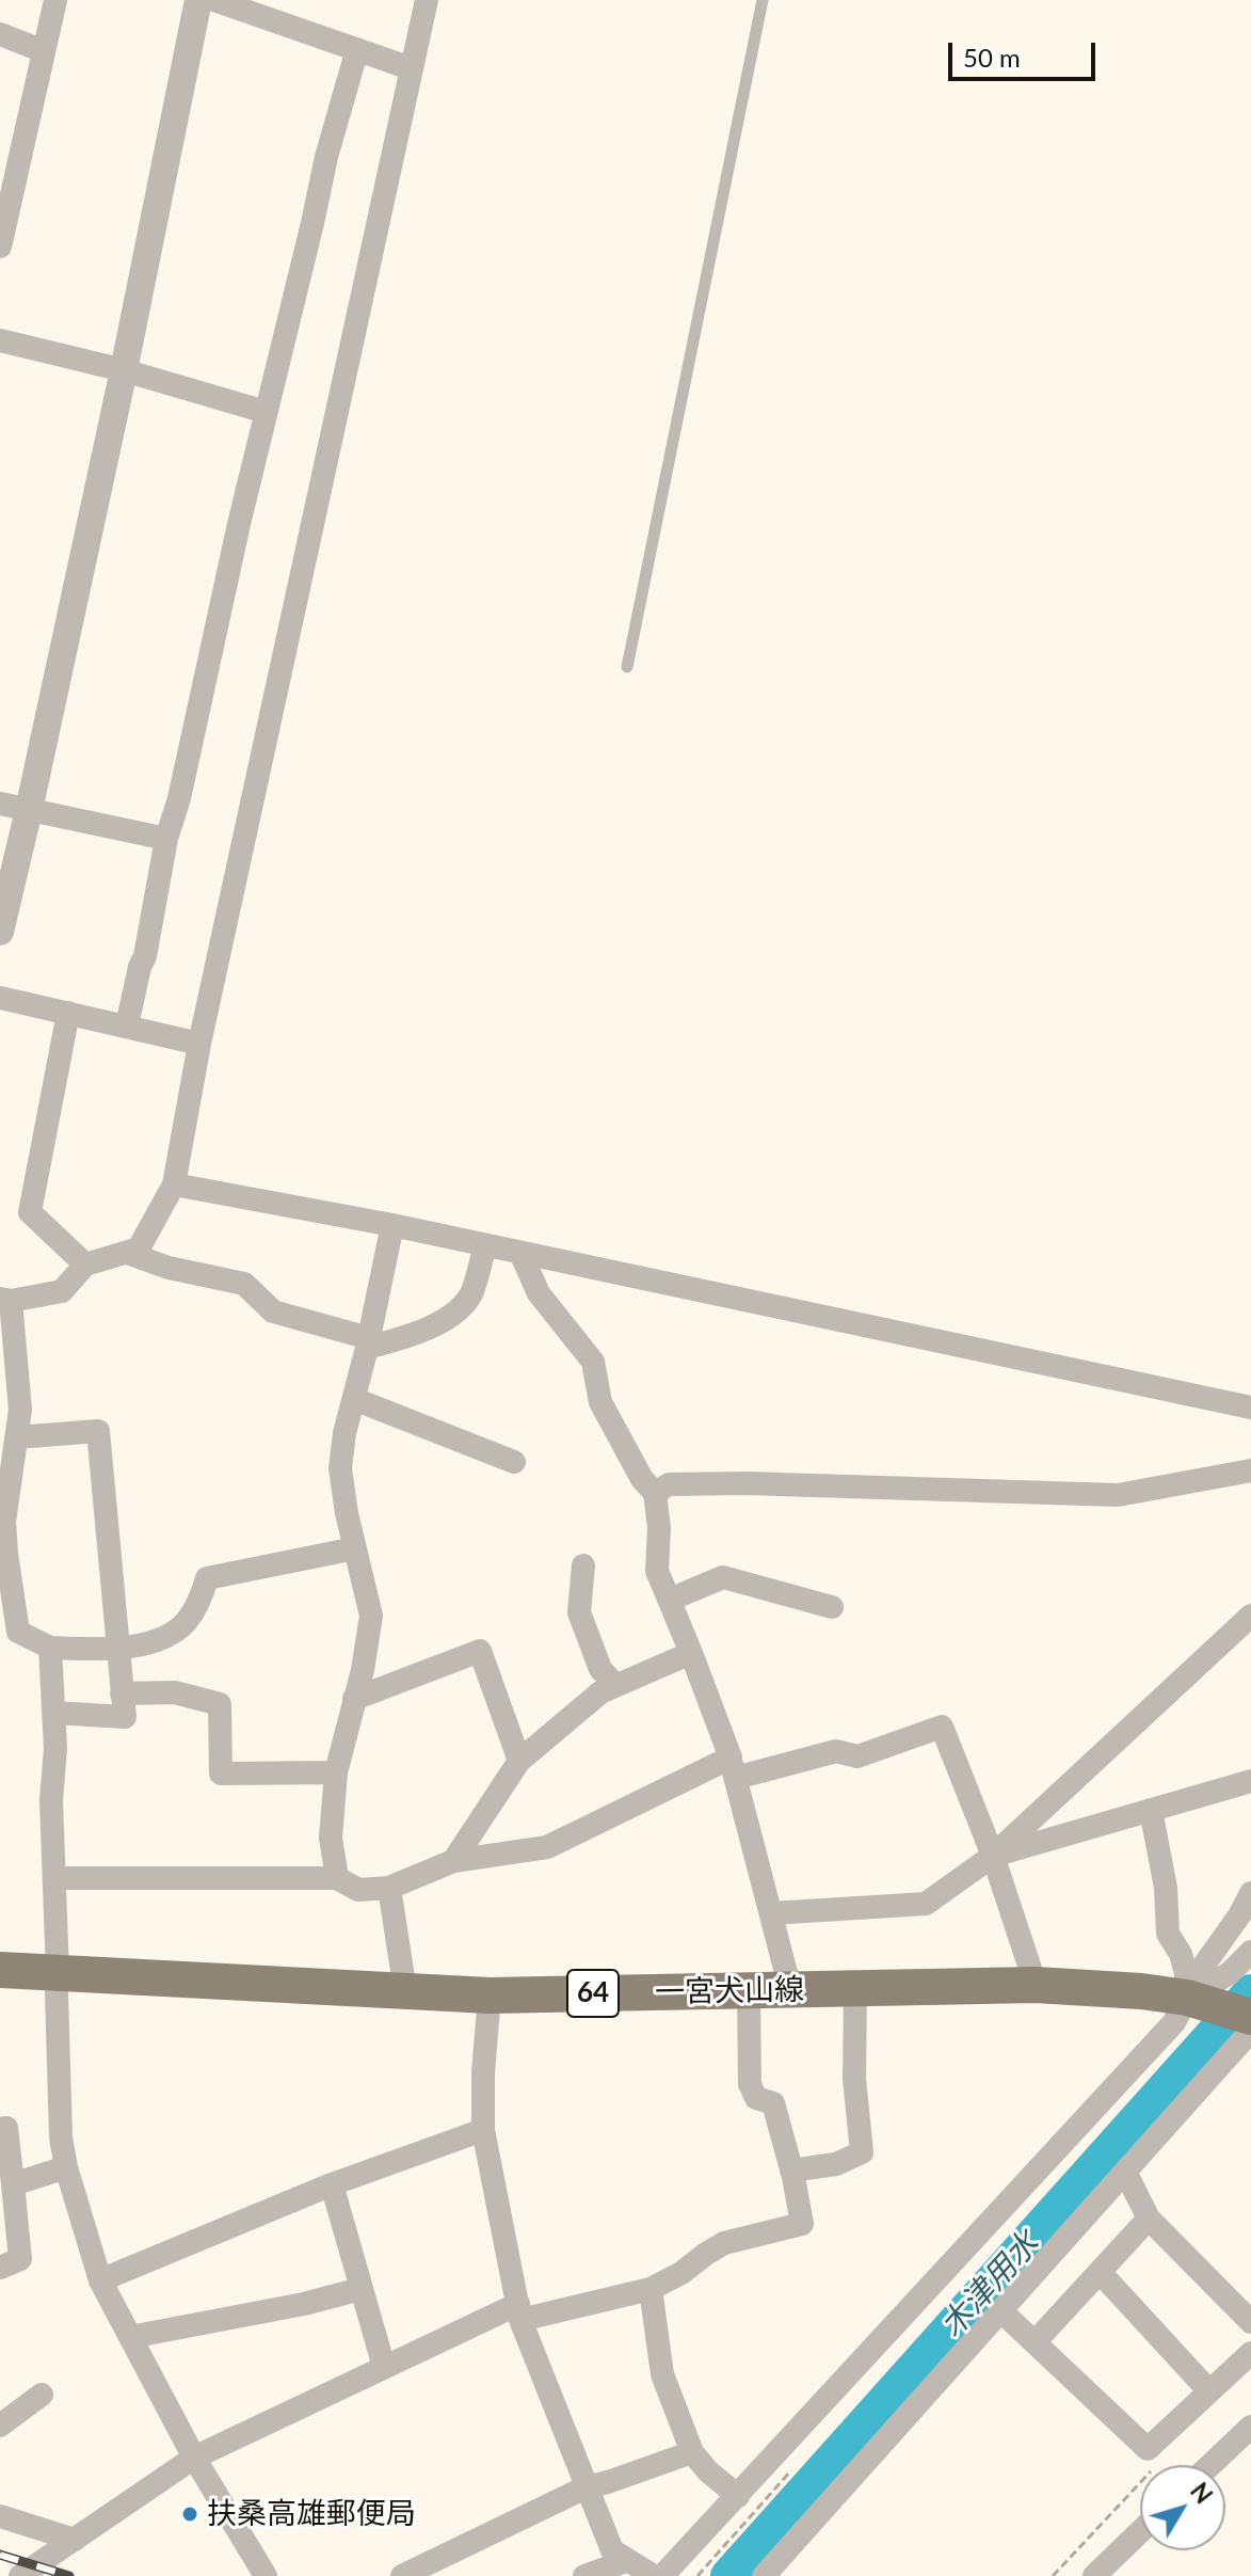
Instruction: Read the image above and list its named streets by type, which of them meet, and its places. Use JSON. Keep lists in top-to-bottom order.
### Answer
{
  "streets": {
    "main road": ["一宮犬山線", "64"]
  },
  "water": ["木津用水"],
  "places": ["扶桑高雄郵便局"],
  "scale_bar": "50 m",
  "north": "top right"
}
